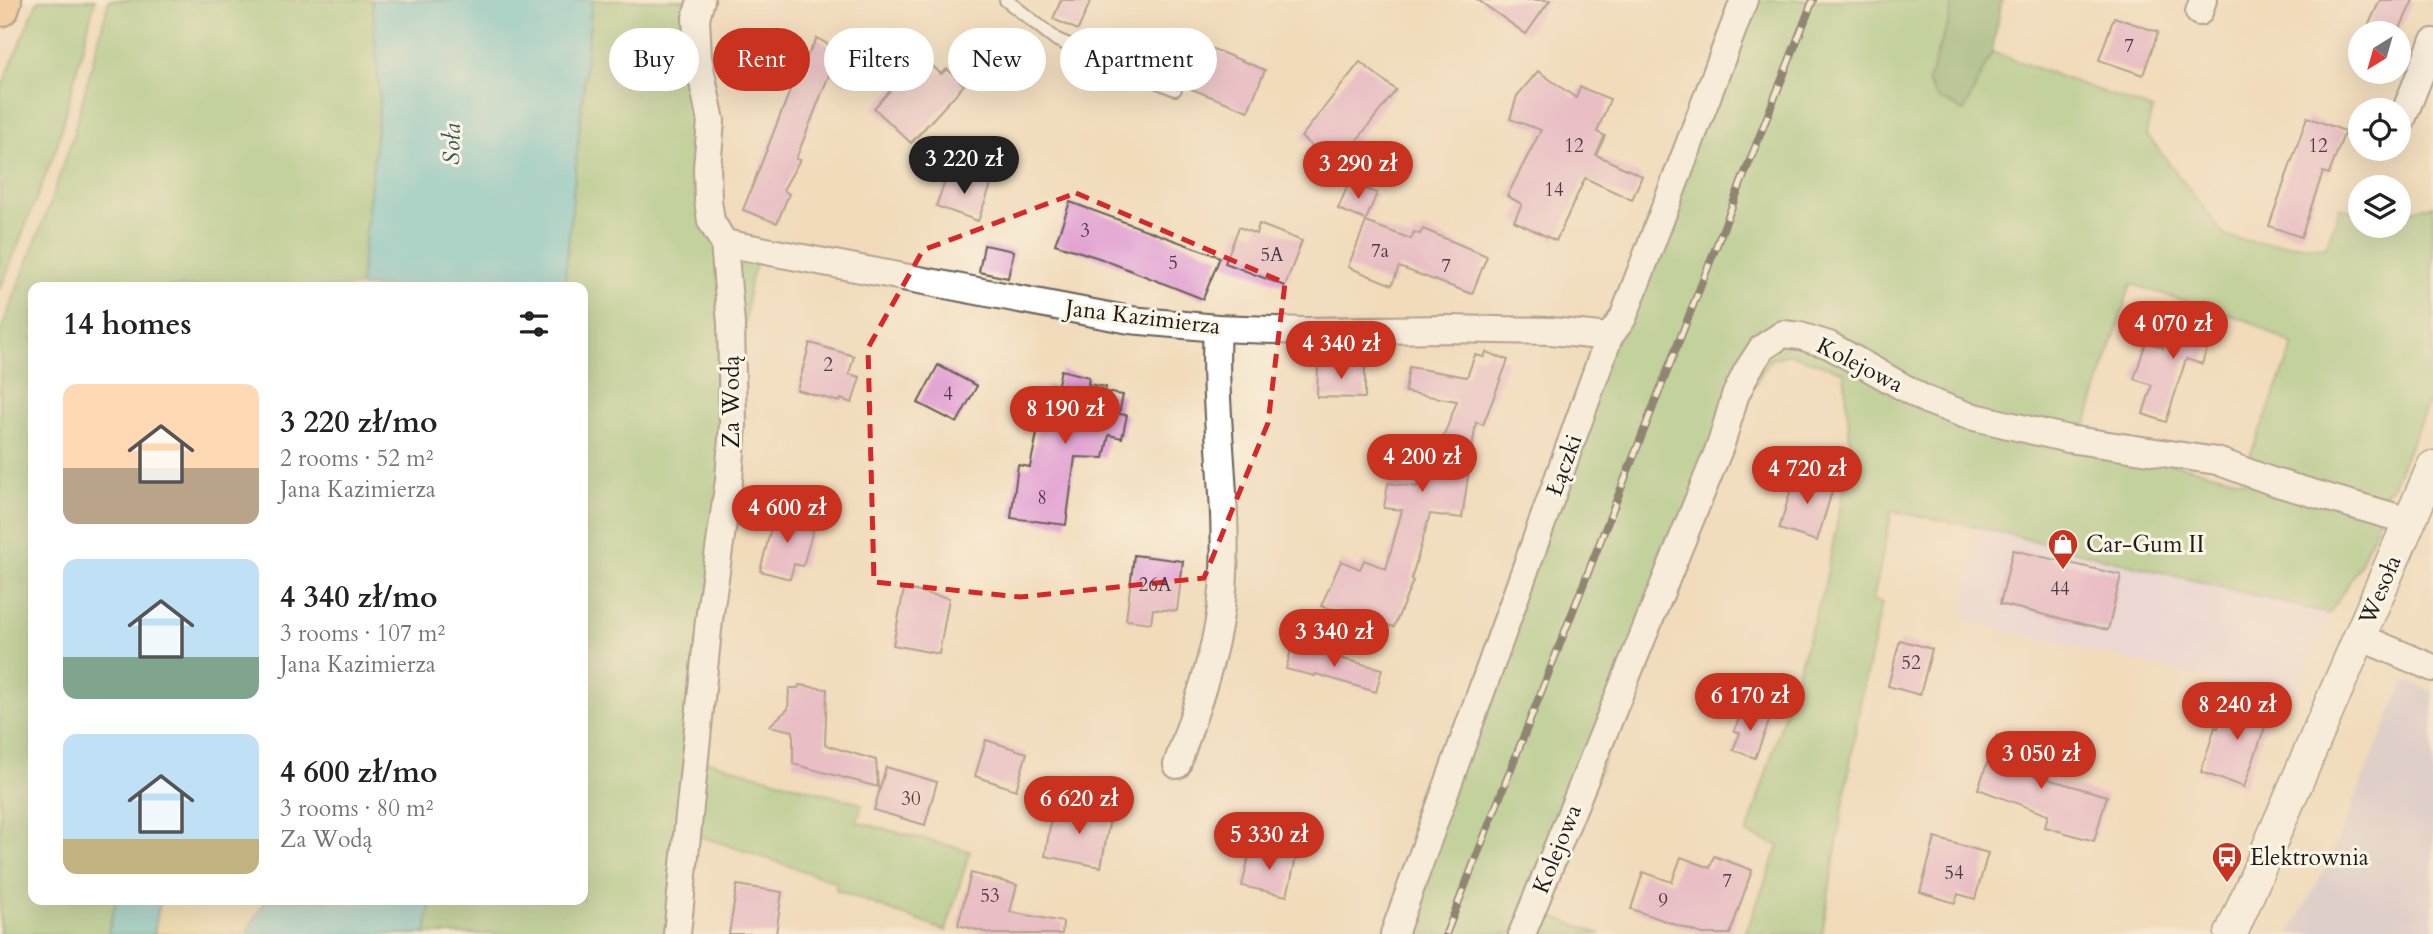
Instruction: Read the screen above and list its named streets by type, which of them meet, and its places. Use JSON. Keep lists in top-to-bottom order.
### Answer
{
  "streets": {
    "street": [
      "Jana Kazimierza",
      "Kolejowa",
      "Za Wodą",
      "Łączki",
      "Wesoła"
    ]
  },
  "crossings": [
    ["Jana Kazimierza", "Za Wodą"],
    ["Jana Kazimierza", "Łączki"],
    ["Kolejowa", "Wesoła"]
  ],
  "water": ["Soła"],
  "places": {
    "shop": ["Car-Gum II"],
    "bus stop": ["Elektrownia"]
  },
  "house_numbers": [
    "7",
    "12",
    "12",
    "14",
    "3",
    "7a",
    "5A",
    "5",
    "7",
    "2",
    "4",
    "8",
    "26A",
    "44",
    "52",
    "30",
    "54",
    "7",
    "53",
    "9"
  ],
  "north": "bottom left",
  "page": {
    "chip": [
      "Buy",
      "Rent",
      "Filters",
      "New",
      "Apartment"
    ],
    "price": [
      "3 220 zł",
      "3 290 zł",
      "4 070 zł",
      "4 340 zł",
      "8 190 zł",
      "4 200 zł",
      "4 720 zł",
      "4 600 zł",
      "3 340 zł",
      "6 170 zł",
      "8 240 zł",
      "3 050 zł",
      "6 620 zł",
      "5 330 zł"
    ],
    "heading": "14 homes",
    "list": [
      {
        "name": "3 220 zł/mo",
        "note": "2 rooms · 52 m² · Jana Kazimierza"
      },
      {
        "name": "4 340 zł/mo",
        "note": "3 rooms · 107 m² · Jana Kazimierza"
      },
      {
        "name": "4 600 zł/mo",
        "note": "3 rooms · 80 m² · Za Wodą"
      }
    ]
  }
}
